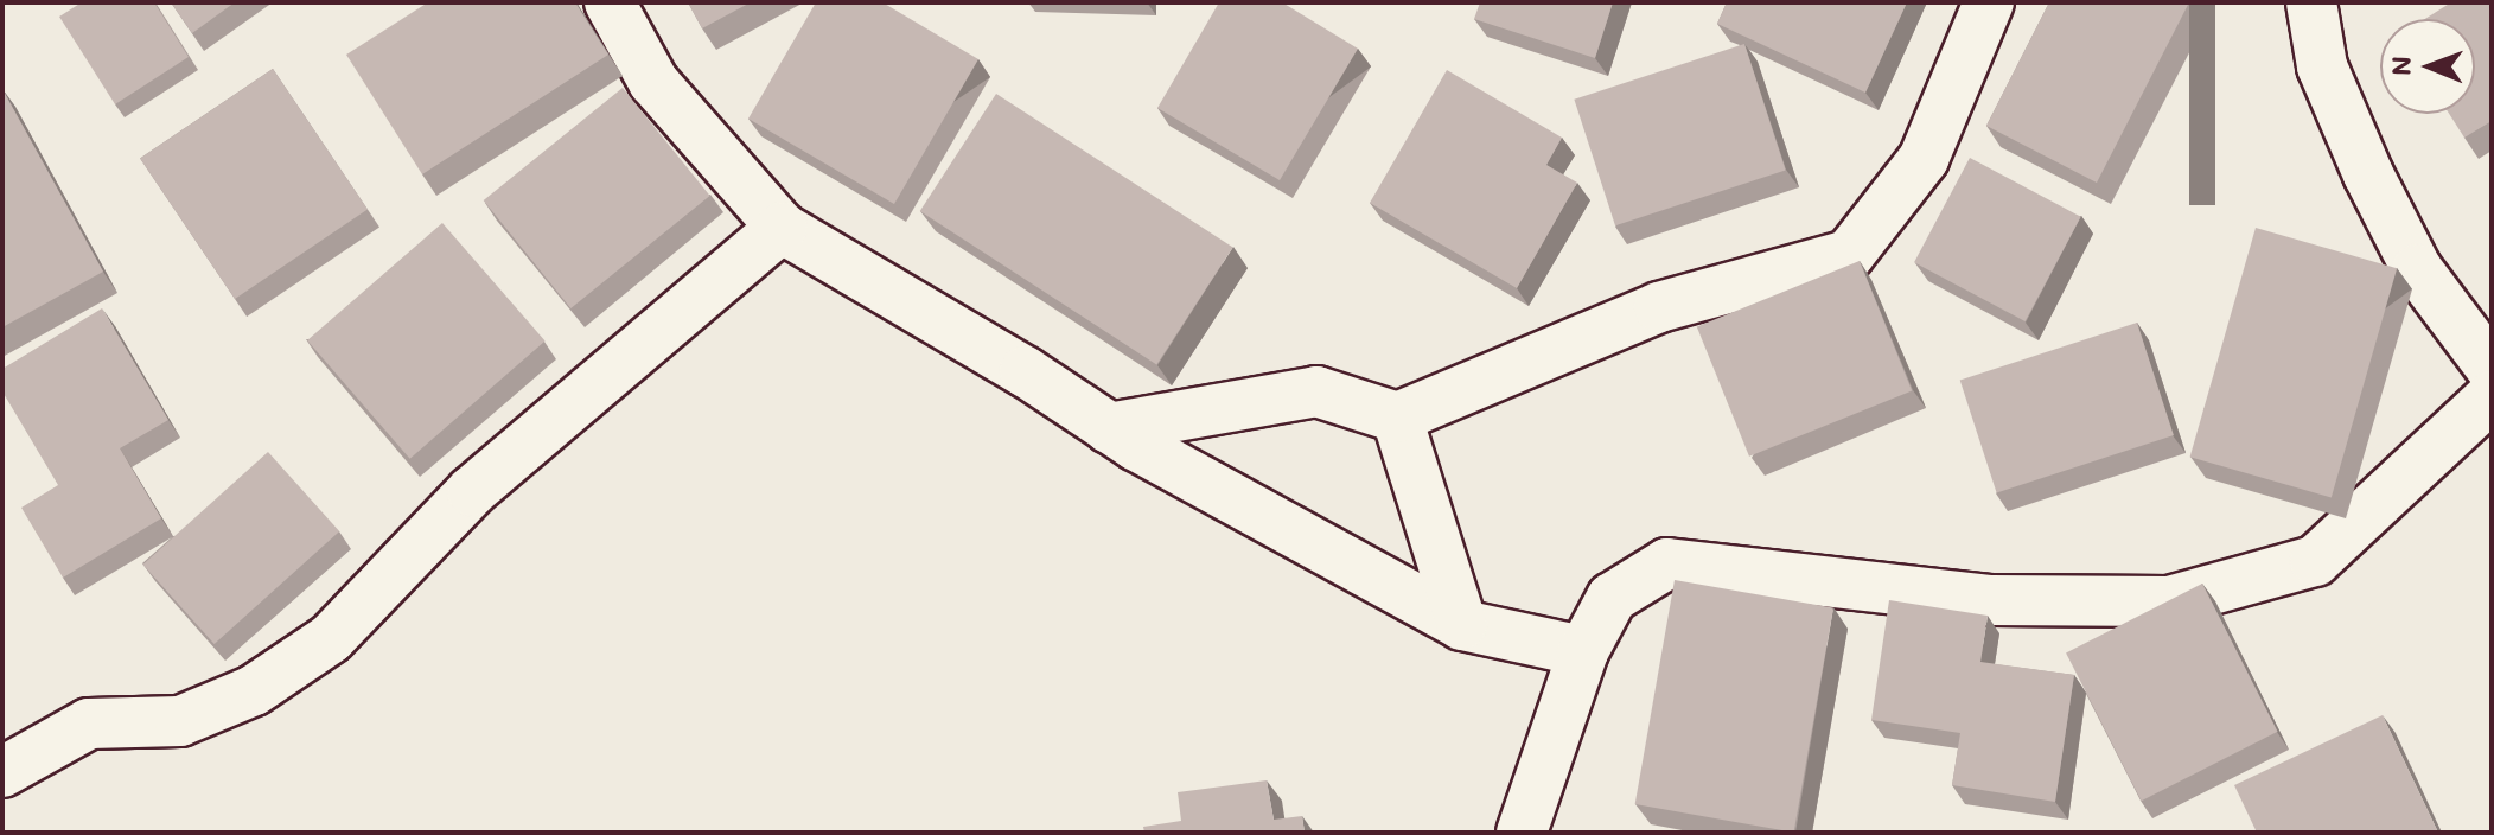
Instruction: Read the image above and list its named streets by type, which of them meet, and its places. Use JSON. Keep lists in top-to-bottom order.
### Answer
{
  "north": "left"
}
